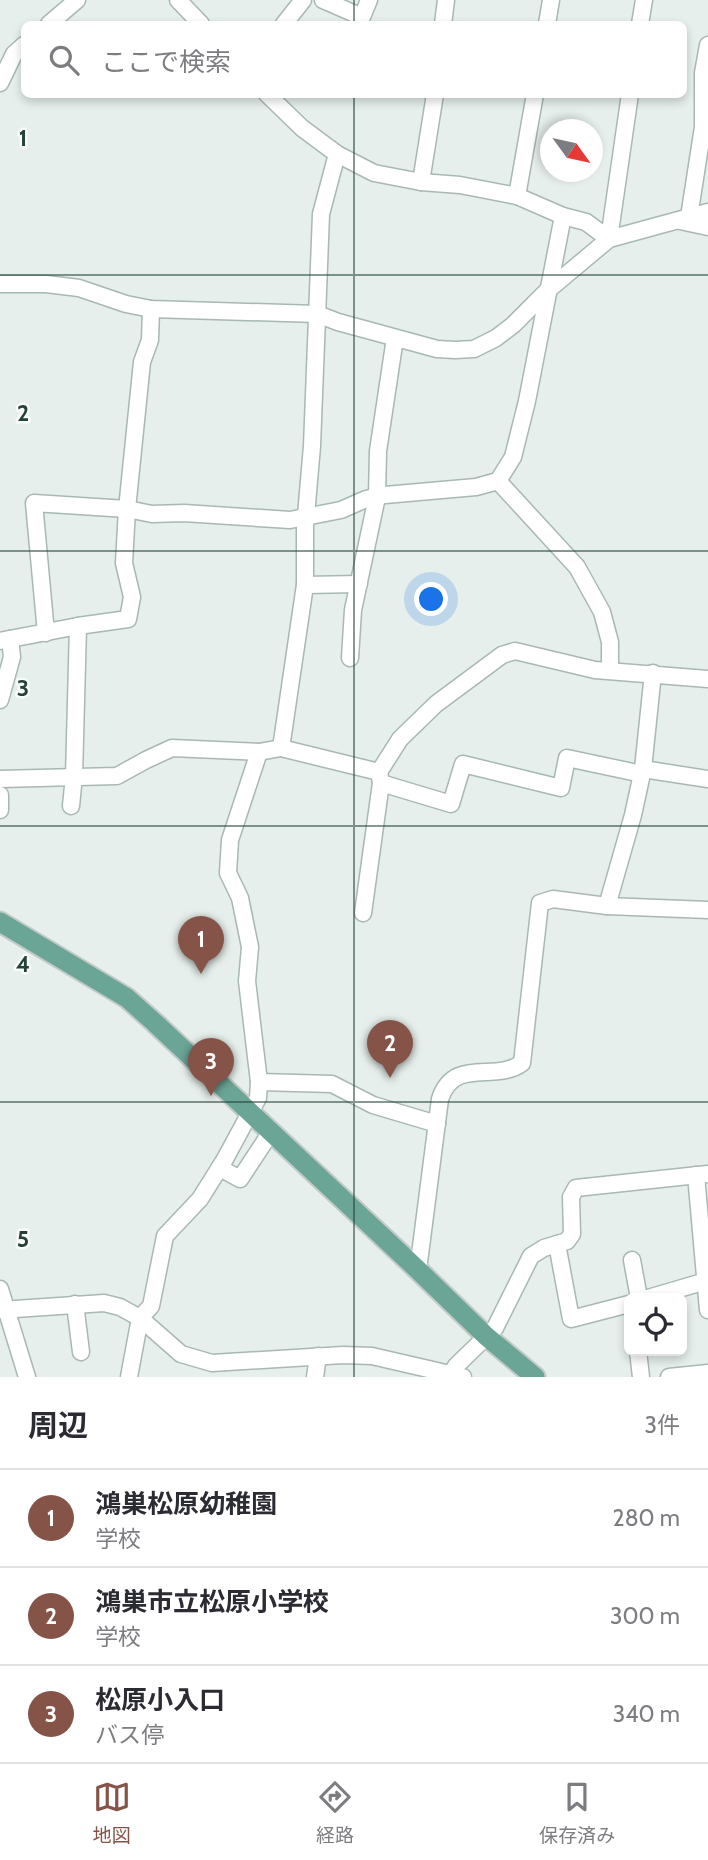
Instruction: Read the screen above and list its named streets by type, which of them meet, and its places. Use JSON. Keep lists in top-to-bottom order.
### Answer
{
  "north": "bottom right",
  "page": {
    "search": "ここで検索",
    "pins": ["1", "2", "3"],
    "heading": ["周辺", "3件"],
    "list": [
      {
        "mark": "1",
        "name": "鴻巣松原幼稚園",
        "note": "学校",
        "value": "280 m"
      },
      {
        "mark": "2",
        "name": "鴻巣市立松原小学校",
        "note": "学校",
        "value": "300 m"
      },
      {
        "mark": "3",
        "name": "松原小入口",
        "note": "バス停",
        "value": "340 m"
      }
    ],
    "nav": ["地図", "経路", "保存済み"]
  },
  "grid": {
    "rows": [
      "1",
      "2",
      "3",
      "4",
      "5"
    ]
  }
}
